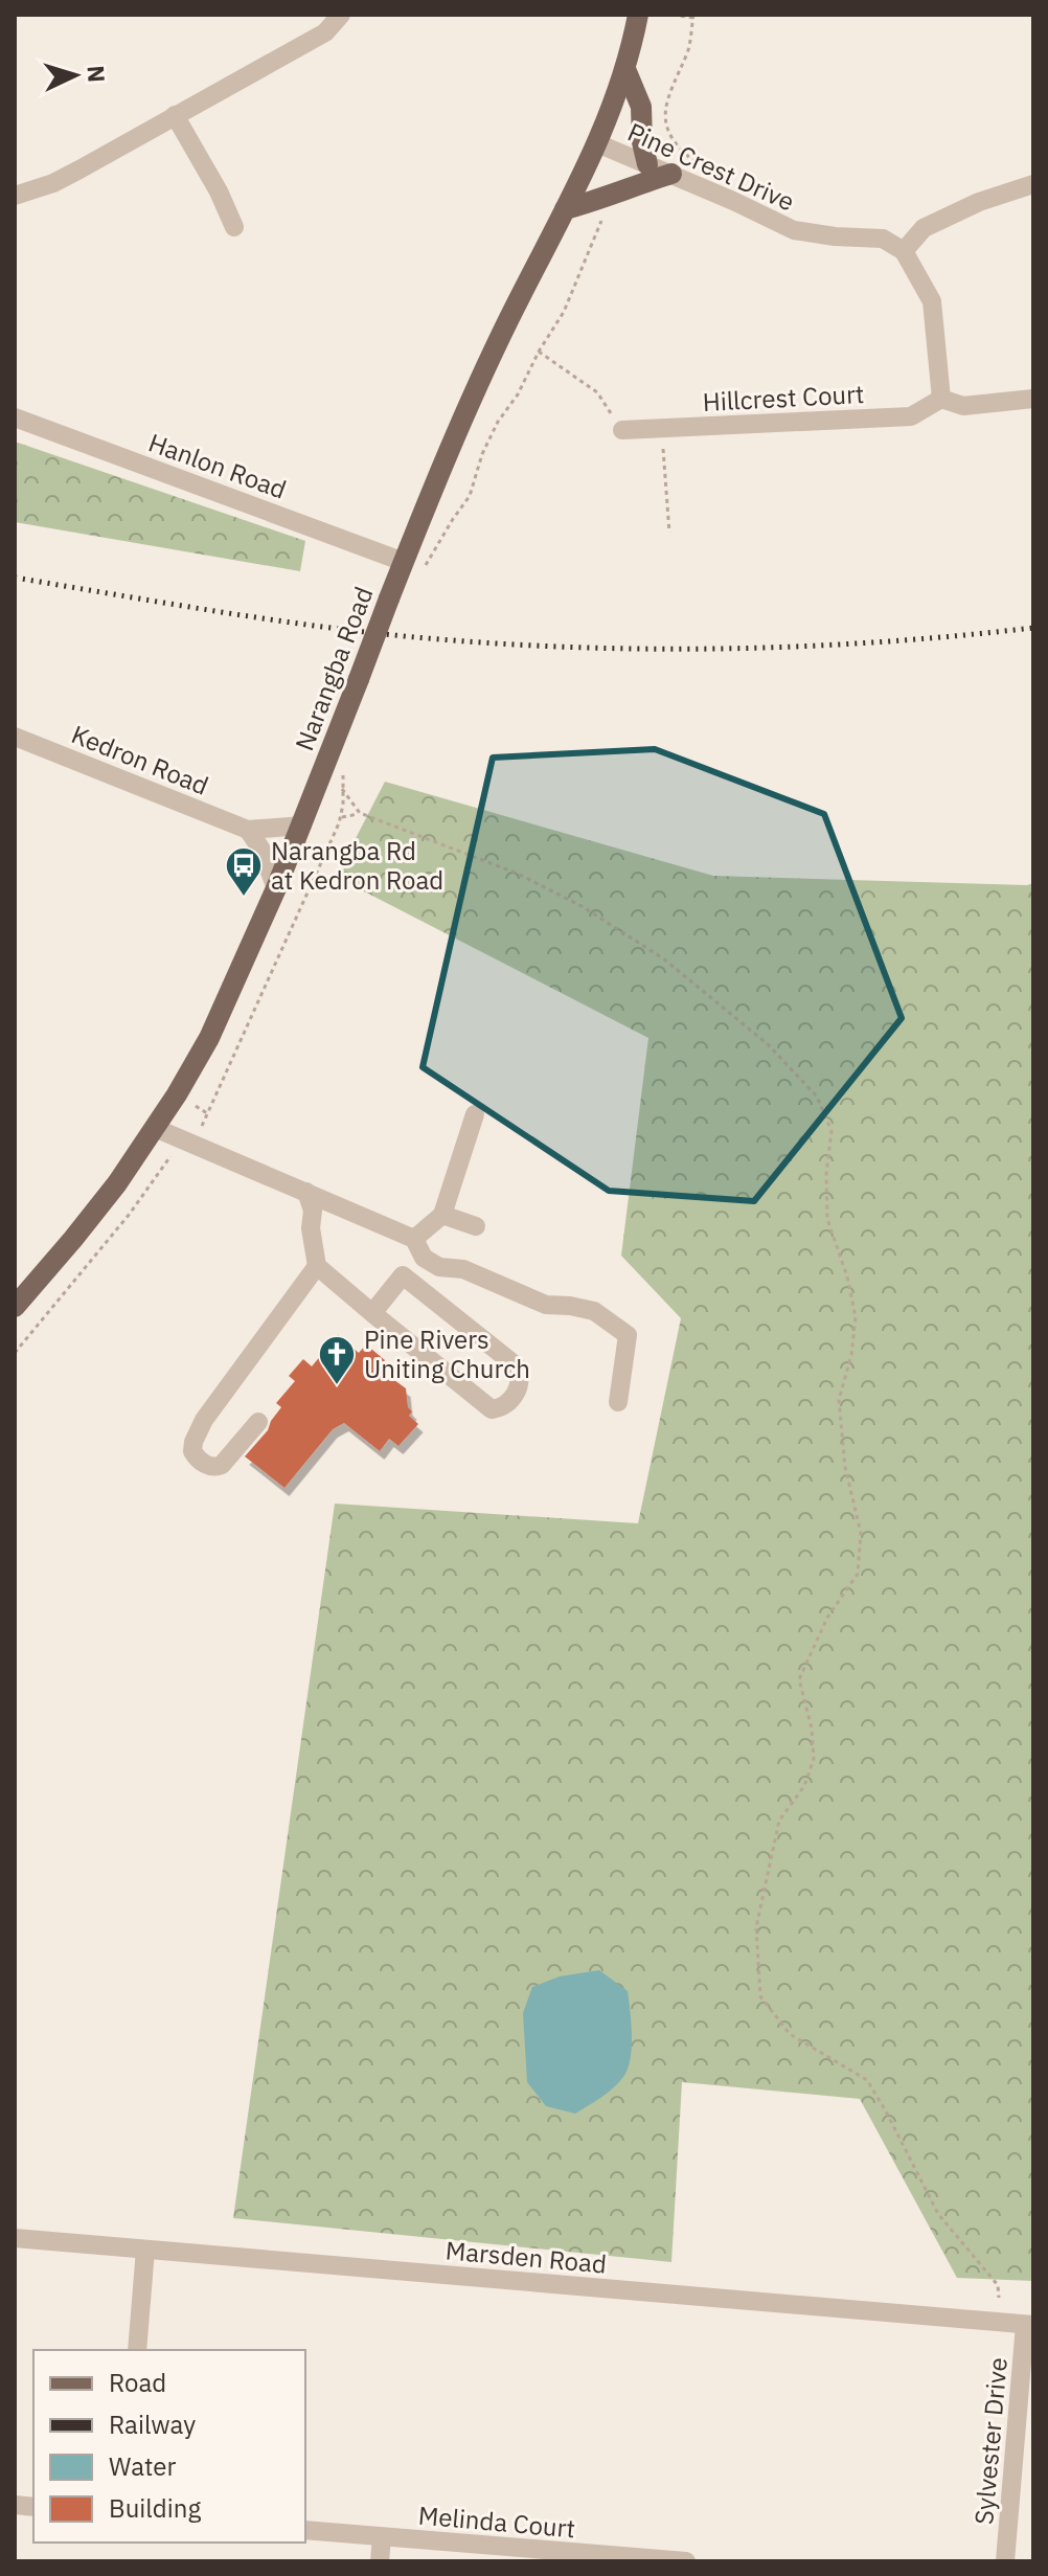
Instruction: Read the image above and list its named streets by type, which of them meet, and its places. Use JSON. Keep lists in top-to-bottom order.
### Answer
{
  "streets": {
    "main road": ["Narangba Road"],
    "street": [
      "Pine Crest Drive",
      "Hillcrest Court",
      "Hanlon Road",
      "Kedron Road",
      "Marsden Road",
      "Sylvester Drive",
      "Melinda Court"
    ]
  },
  "crossings": [
    ["Pine Crest Drive", "Narangba Road"],
    ["Hanlon Road", "Narangba Road"],
    ["Narangba Road", "Kedron Road"],
    ["Marsden Road", "Sylvester Drive"]
  ],
  "places": {
    "bus stop": ["Narangba Rd at Kedron Road"],
    "church": ["Pine Rivers Uniting Church"]
  },
  "legend": [
    "Road",
    "Railway",
    "Water",
    "Building"
  ],
  "north": "right"
}
